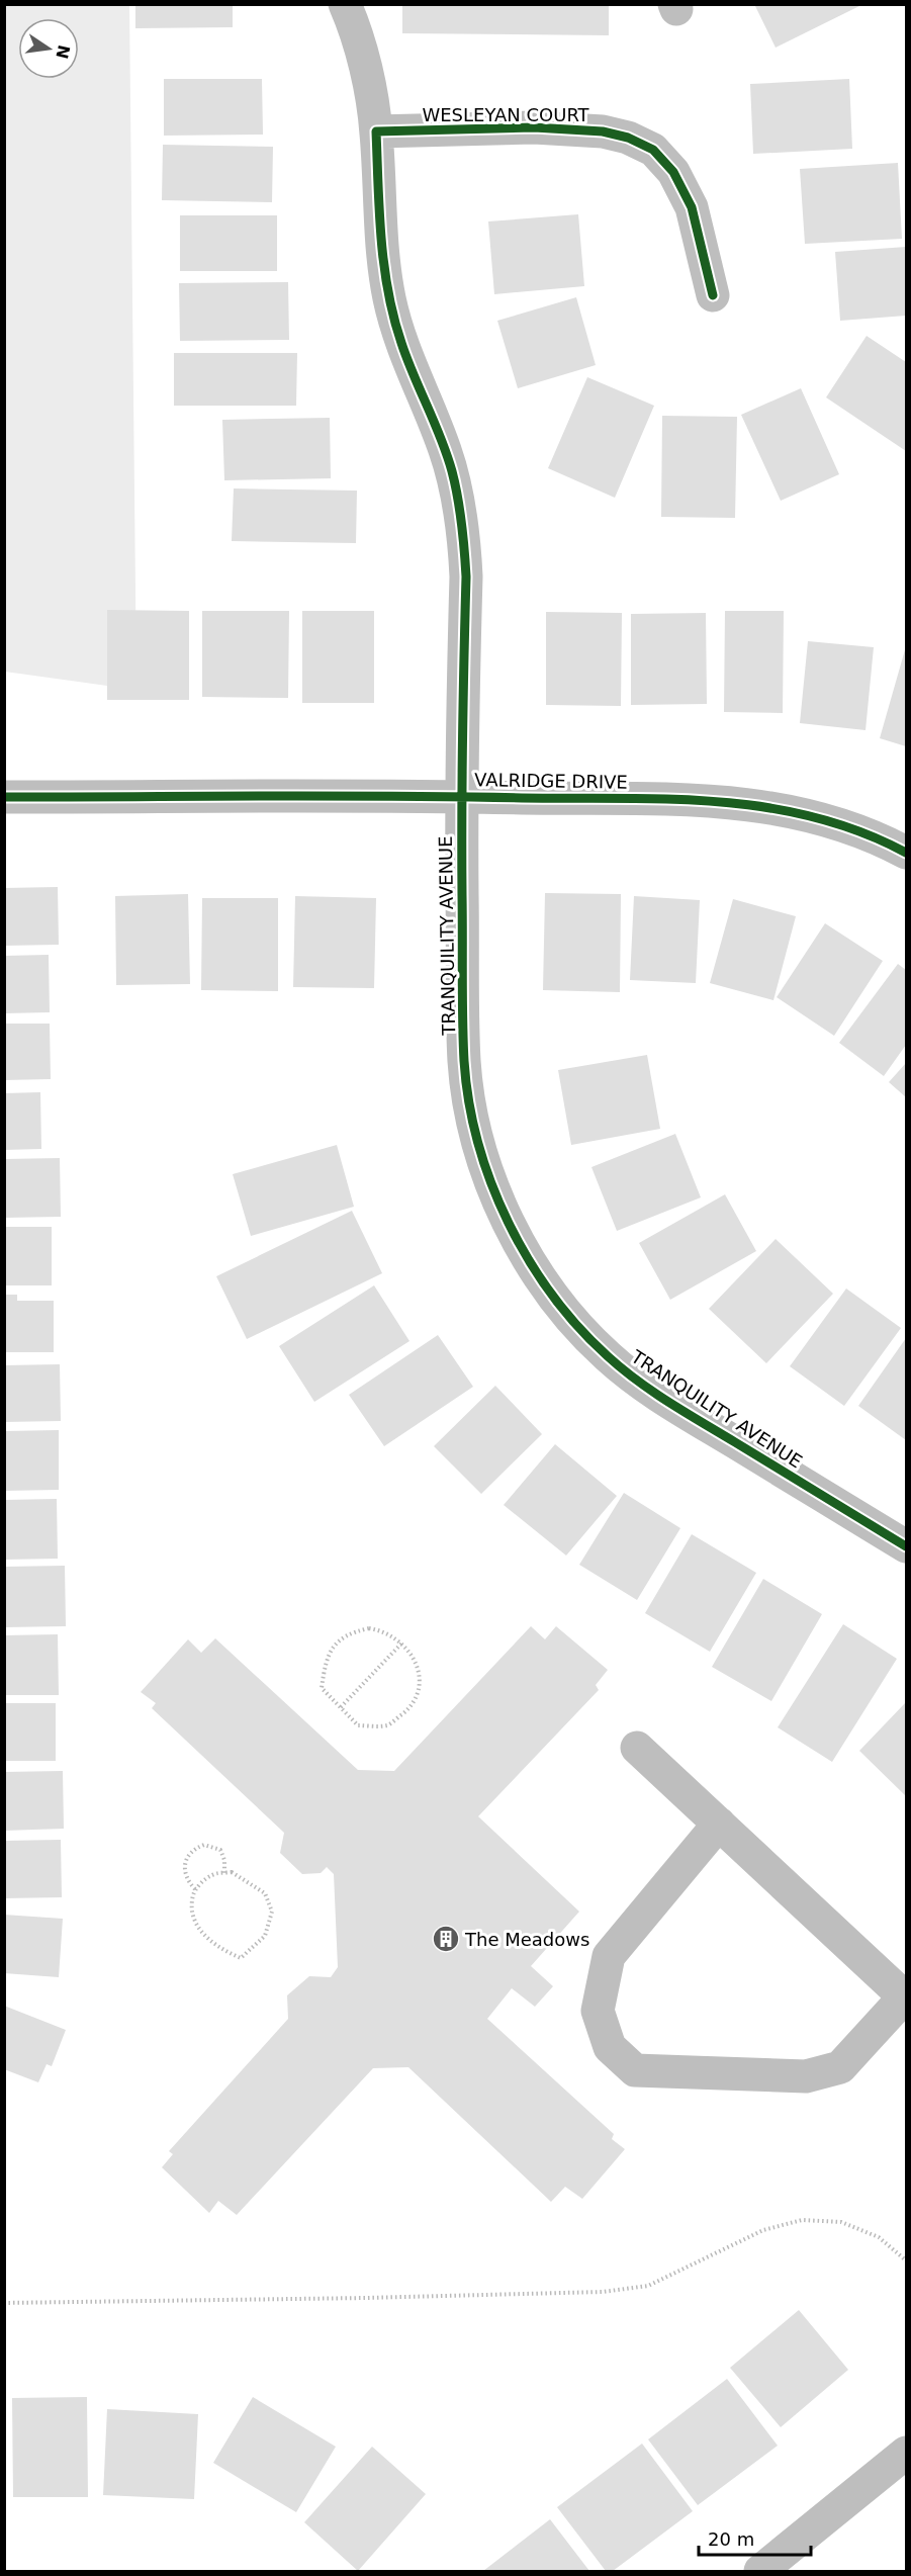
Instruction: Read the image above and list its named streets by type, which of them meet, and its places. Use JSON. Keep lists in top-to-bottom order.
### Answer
{
  "streets": {
    "street": ["WESLEYAN COURT", "VALRIDGE DRIVE", "TRANQUILITY AVENUE"]
  },
  "crossings": [
    ["WESLEYAN COURT", "TRANQUILITY AVENUE"],
    ["VALRIDGE DRIVE", "TRANQUILITY AVENUE"]
  ],
  "places": {
    "building": ["The Meadows"]
  },
  "scale_bar": "20 m",
  "north": "right"
}
